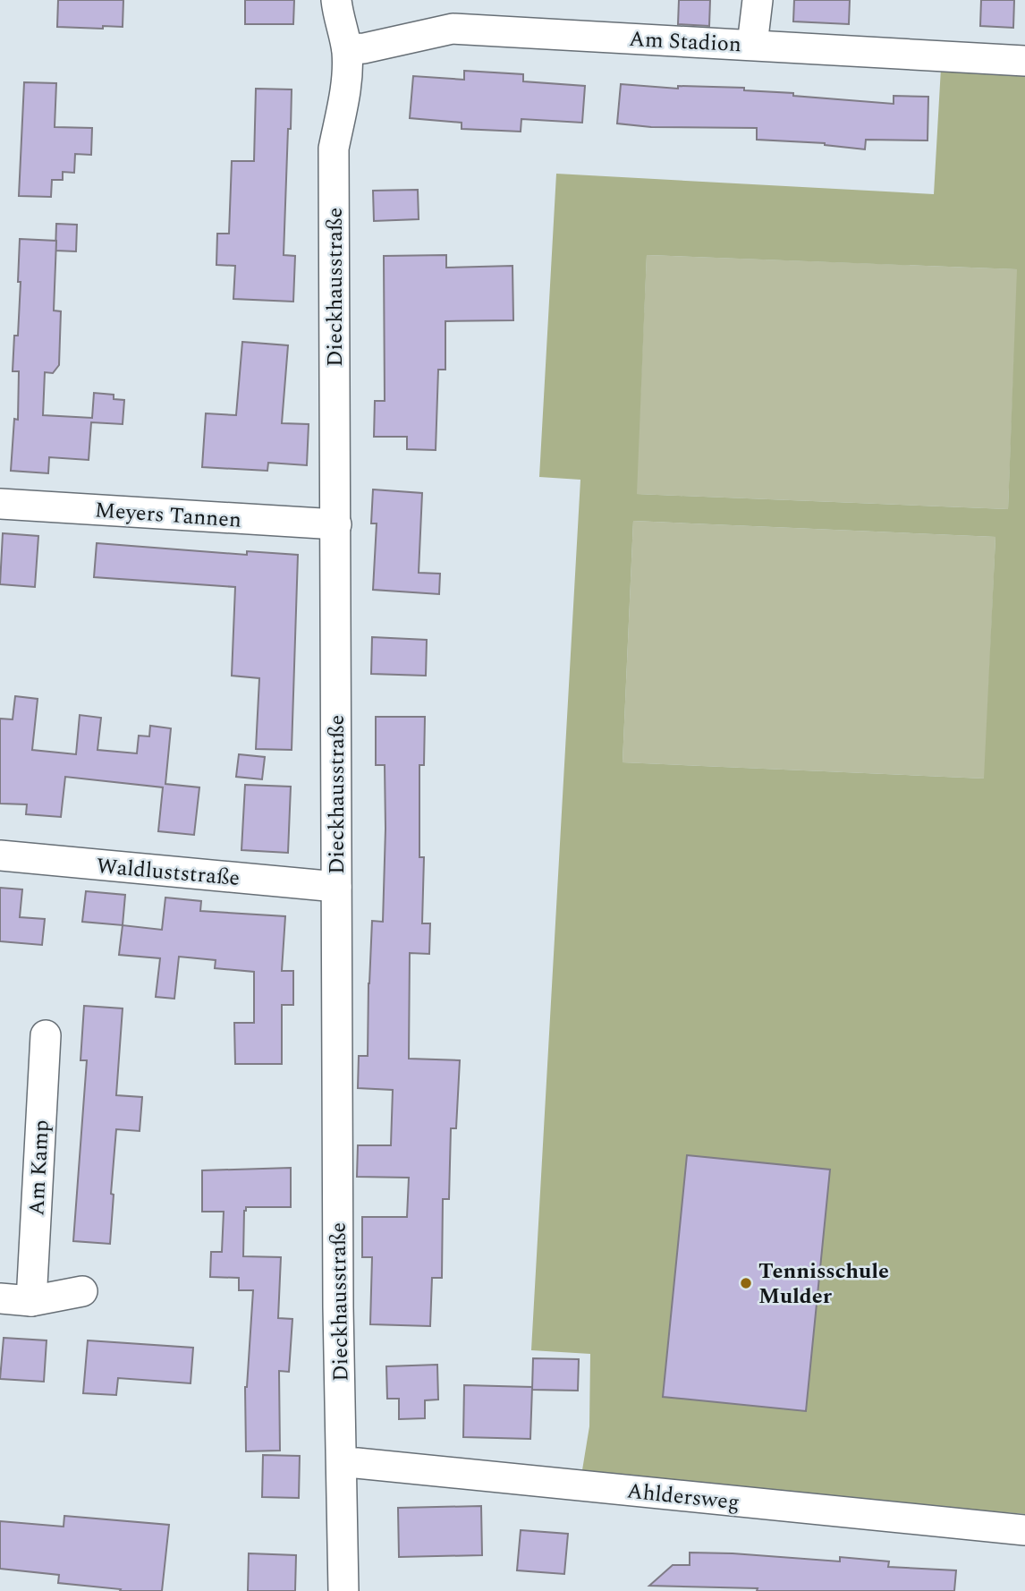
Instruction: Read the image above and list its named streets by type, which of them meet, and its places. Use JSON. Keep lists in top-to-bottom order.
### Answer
{
  "streets": {
    "street": [
      "Am Stadion",
      "Dieckhausstraße",
      "Meyers Tannen",
      "Waldluststraße",
      "Am Kamp",
      "Ahldersweg"
    ]
  },
  "crossings": [
    ["Am Stadion", "Dieckhausstraße"],
    ["Dieckhausstraße", "Meyers Tannen"],
    ["Dieckhausstraße", "Waldluststraße"],
    ["Dieckhausstraße", "Ahldersweg"]
  ],
  "places": ["Tennisschule Mulder"]
}
